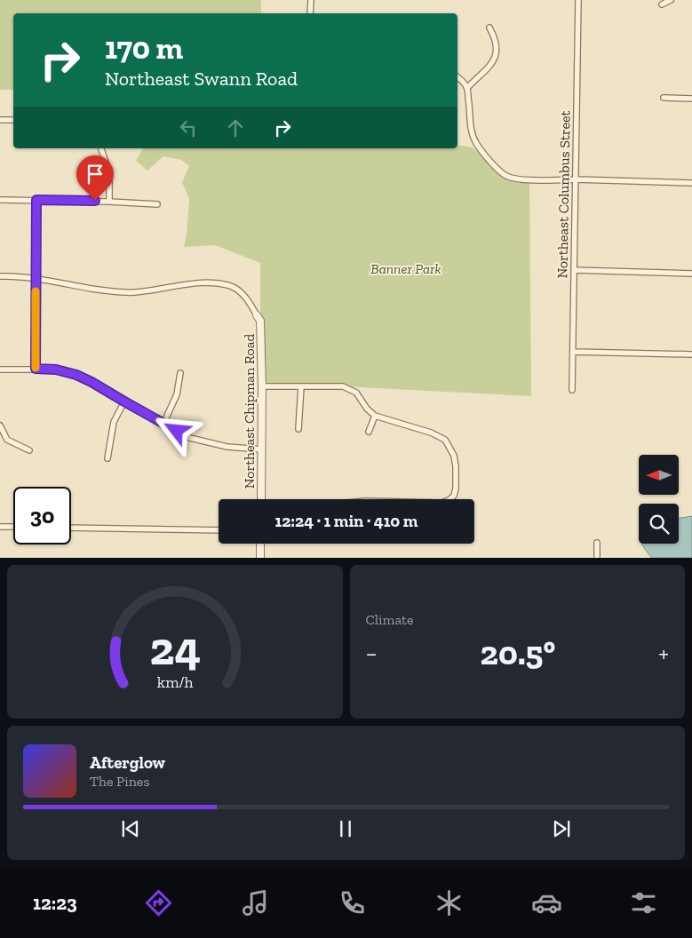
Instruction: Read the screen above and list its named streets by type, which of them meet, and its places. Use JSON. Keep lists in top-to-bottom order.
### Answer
{
  "streets": {
    "street": ["Northeast Columbus Street", "Northeast Chipman Road"]
  },
  "parks": ["Banner Park"],
  "north": "left",
  "page": {
    "turn": ["170 m", "Northeast Swann Road"],
    "limit": "30",
    "trip": "12:24 · 1 min · 410 m",
    "tile": "Climate",
    "heat": ["−", "20.5°", "+"],
    "song": ["Afterglow", "The Pines"],
    "tabs": "12:23",
    "gauge": ["24", "km/h"]
  }
}
